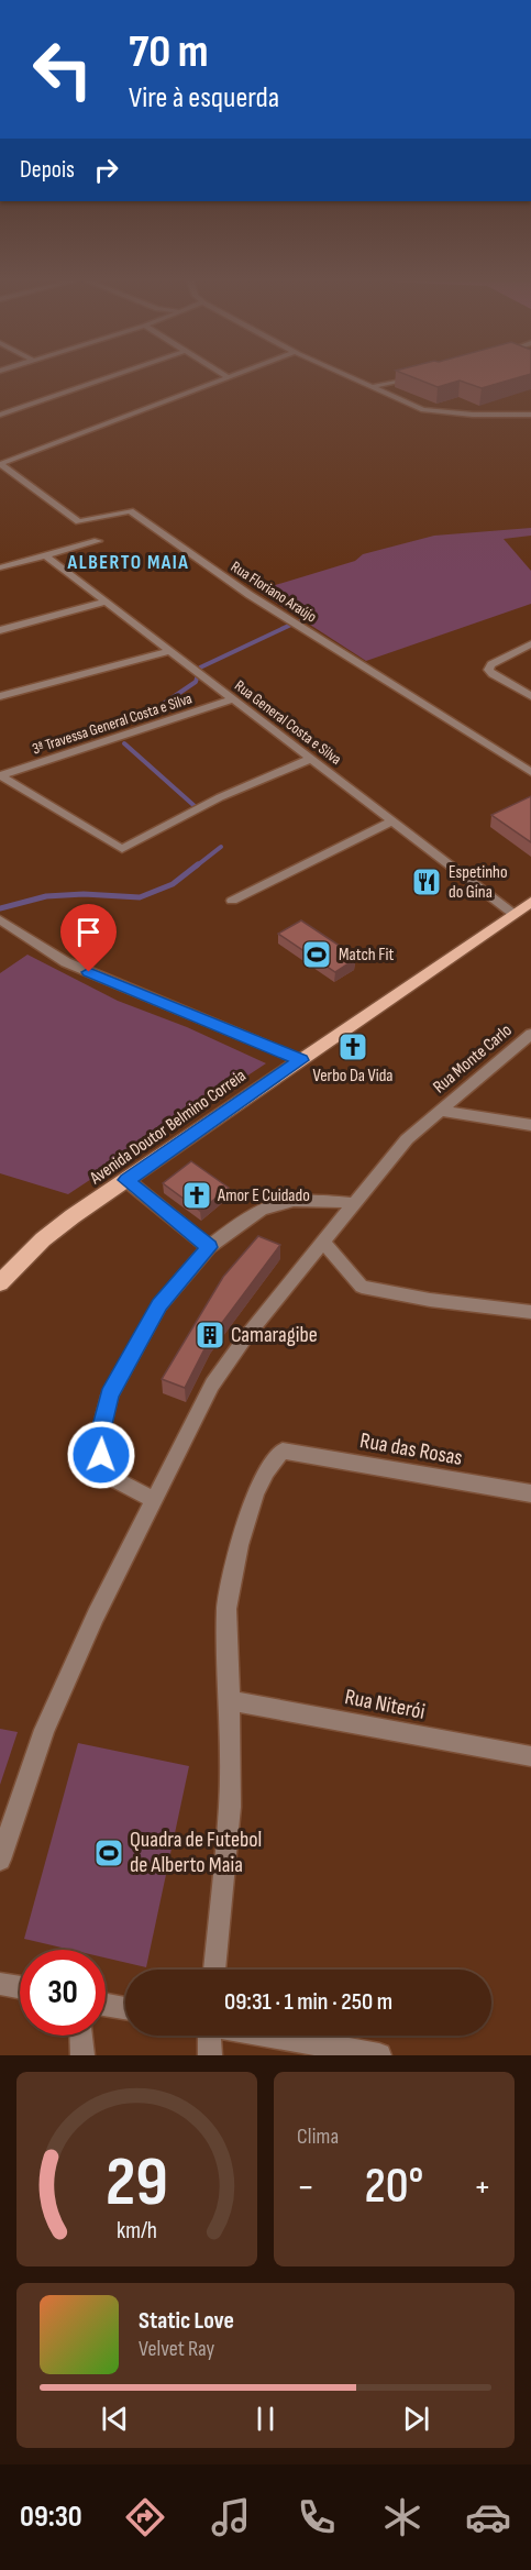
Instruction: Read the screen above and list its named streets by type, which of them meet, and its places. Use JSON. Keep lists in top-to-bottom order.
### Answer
{
  "streets": {
    "main road": ["Avenida Doutor Belmino Correia"],
    "street": [
      "Rua Floriano Araújo",
      "Rua General Costa e Silva",
      "3ª Travessa General Costa e Silva",
      "Rua Monte Carlo",
      "Rua das Rosas",
      "Rua Niterói"
    ]
  },
  "crossings": [
    ["Rua General Costa e Silva", "3ª Travessa General Costa e Silva"],
    ["Rua General Costa e Silva", "Avenida Doutor Belmino Correia"],
    ["Rua das Rosas", "Rua Niterói"]
  ],
  "districts": ["ALBERTO MAIA"],
  "places": {
    "restaurant": ["Espetinho do Gina"],
    "sports": ["Match Fit", "Quadra de Futebol de Alberto Maia"],
    "church": ["Verbo Da Vida", "Amor E Cuidado"],
    "building": ["Camaragibe"]
  },
  "page": {
    "turn": ["70 m", "Vire à esquerda"],
    "then": "Depois",
    "limit": "30",
    "trip": "09:31 · 1 min · 250 m",
    "tile": "Clima",
    "heat": ["−", "20°", "+"],
    "song": ["Static Love", "Velvet Ray"],
    "tabs": "09:30",
    "gauge": ["29", "km/h"]
  }
}
